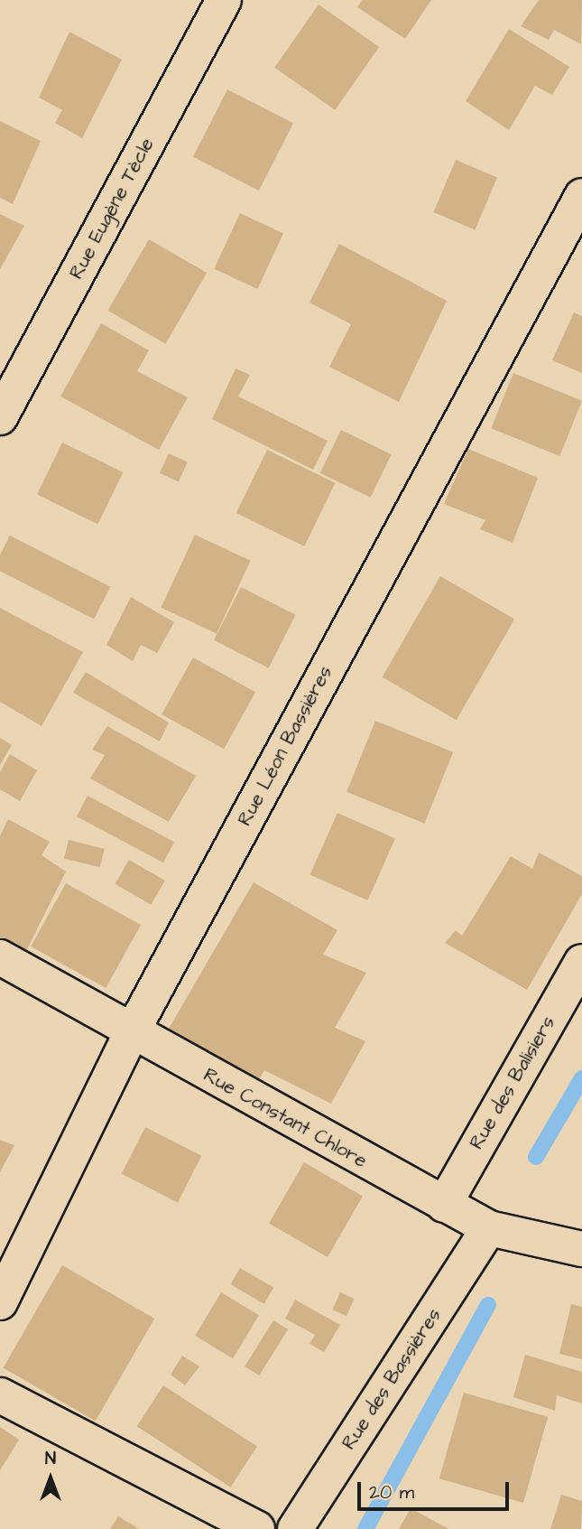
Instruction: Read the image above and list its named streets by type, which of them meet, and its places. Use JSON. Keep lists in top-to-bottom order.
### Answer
{
  "streets": {
    "street": [
      "Rue Eugène Tècle",
      "Rue Léon Bassières",
      "Rue des Balisiers",
      "Rue Constant Chlore",
      "Rue des Bassières"
    ]
  },
  "crossings": [
    ["Rue Léon Bassières", "Rue Constant Chlore"],
    ["Rue des Balisiers", "Rue Constant Chlore"],
    ["Rue Constant Chlore", "Rue des Bassières"]
  ],
  "scale_bar": "20 m",
  "north": "top"
}
